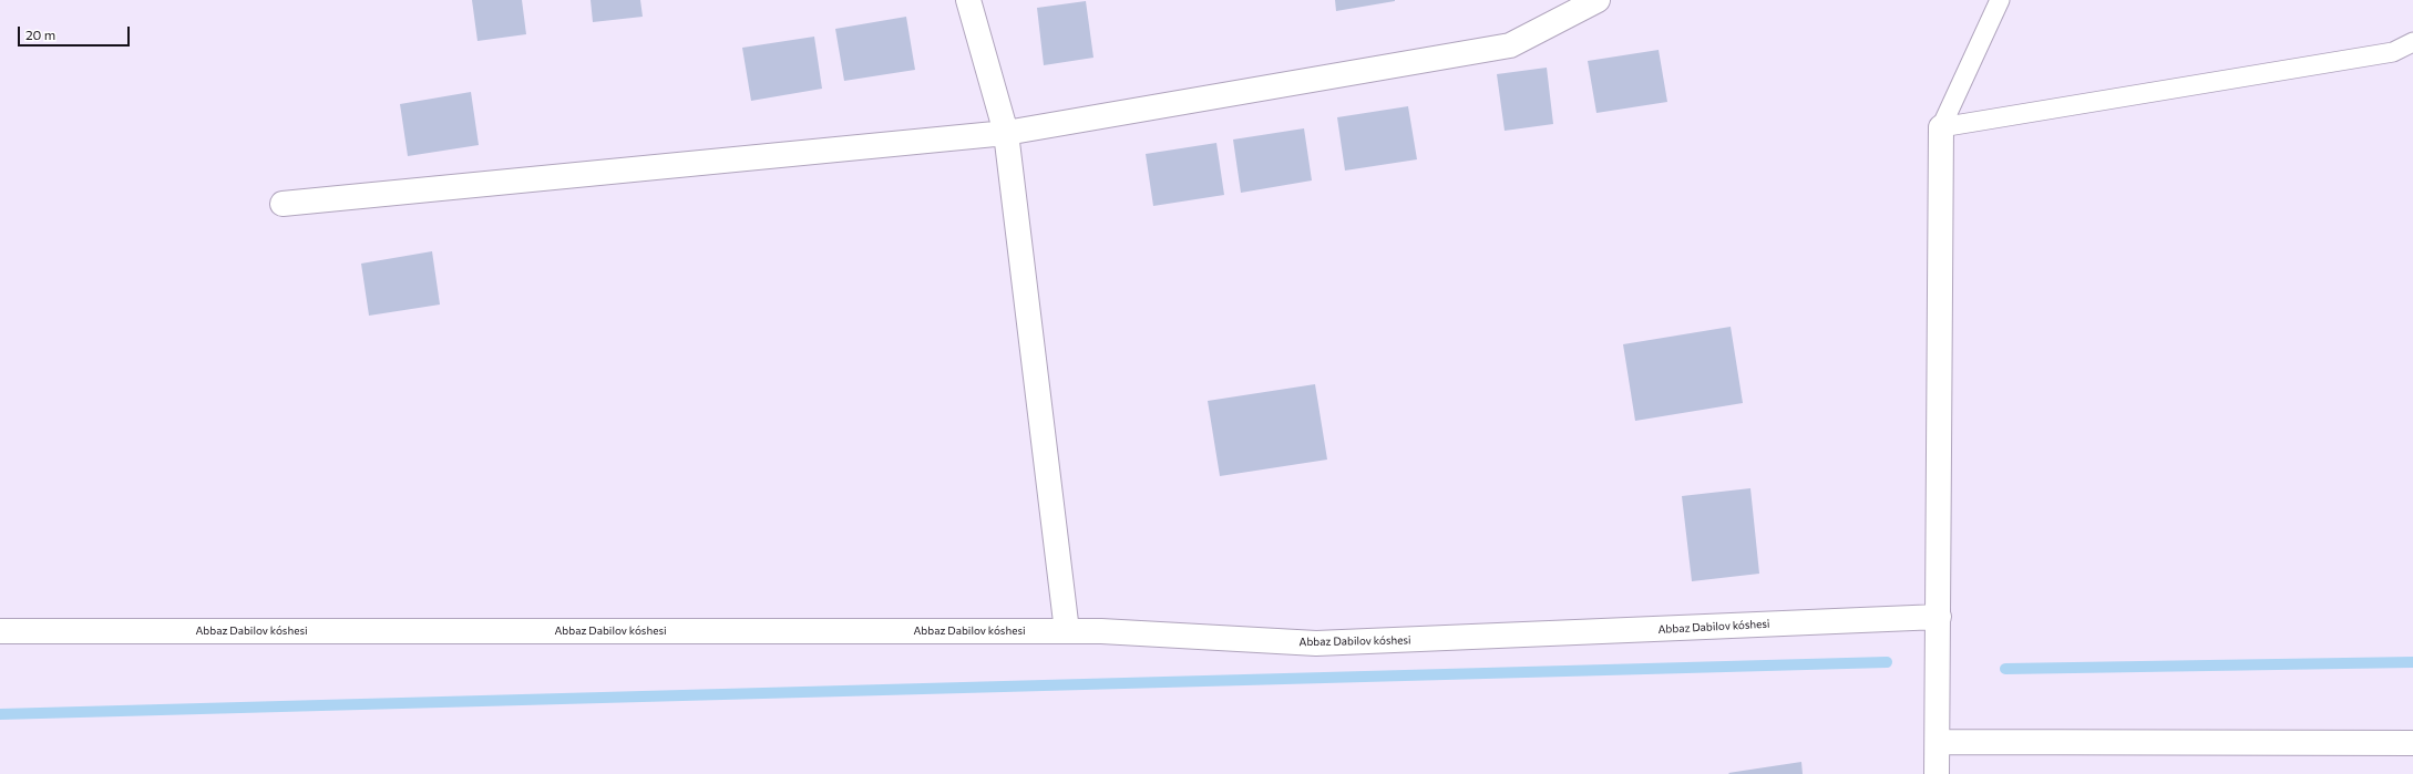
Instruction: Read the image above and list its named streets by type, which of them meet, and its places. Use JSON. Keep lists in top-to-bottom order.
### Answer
{
  "streets": {
    "street": ["Abbaz Dabilov kóshesi"]
  },
  "scale_bar": "20 m"
}
